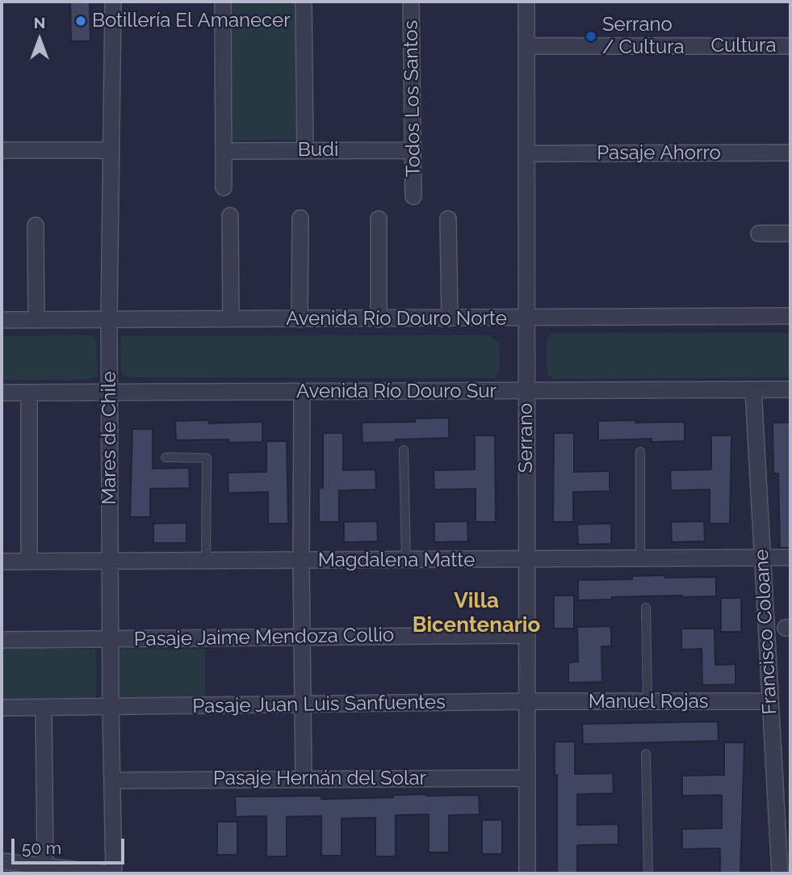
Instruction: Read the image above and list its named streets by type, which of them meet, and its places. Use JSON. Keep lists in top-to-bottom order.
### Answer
{
  "streets": {
    "street": [
      "Cultura",
      "Todos Los Santos",
      "Budi",
      "Pasaje Ahorro",
      "Avenida Río Douro Norte",
      "Avenida Río Douro Sur",
      "Mares de Chile",
      "Serrano",
      "Magdalena Matte",
      "Francisco Coloane",
      "Pasaje Jaime Mendoza Collio",
      "Manuel Rojas",
      "Pasaje Juan Luis Sanfuentes",
      "Pasaje Hernán del Solar"
    ]
  },
  "crossings": [
    ["Cultura", "Serrano"],
    ["Todos Los Santos", "Budi"],
    ["Pasaje Ahorro", "Serrano"],
    ["Avenida Río Douro Norte", "Mares de Chile"],
    ["Avenida Río Douro Norte", "Serrano"],
    ["Avenida Río Douro Sur", "Mares de Chile"],
    ["Avenida Río Douro Sur", "Serrano"],
    ["Avenida Río Douro Sur", "Francisco Coloane"],
    ["Mares de Chile", "Magdalena Matte"],
    ["Mares de Chile", "Pasaje Jaime Mendoza Collio"],
    ["Mares de Chile", "Pasaje Juan Luis Sanfuentes"],
    ["Mares de Chile", "Pasaje Hernán del Solar"],
    ["Serrano", "Magdalena Matte"],
    ["Serrano", "Pasaje Jaime Mendoza Collio"],
    ["Serrano", "Manuel Rojas"],
    ["Serrano", "Pasaje Juan Luis Sanfuentes"],
    ["Serrano", "Pasaje Hernán del Solar"],
    ["Magdalena Matte", "Francisco Coloane"],
    ["Francisco Coloane", "Manuel Rojas"],
    ["Manuel Rojas", "Pasaje Juan Luis Sanfuentes"]
  ],
  "districts": ["Villa Bicentenario"],
  "places": ["Botillería El Amanecer", "Serrano / Cultura"],
  "scale_bar": "50 m",
  "north": "top"
}
